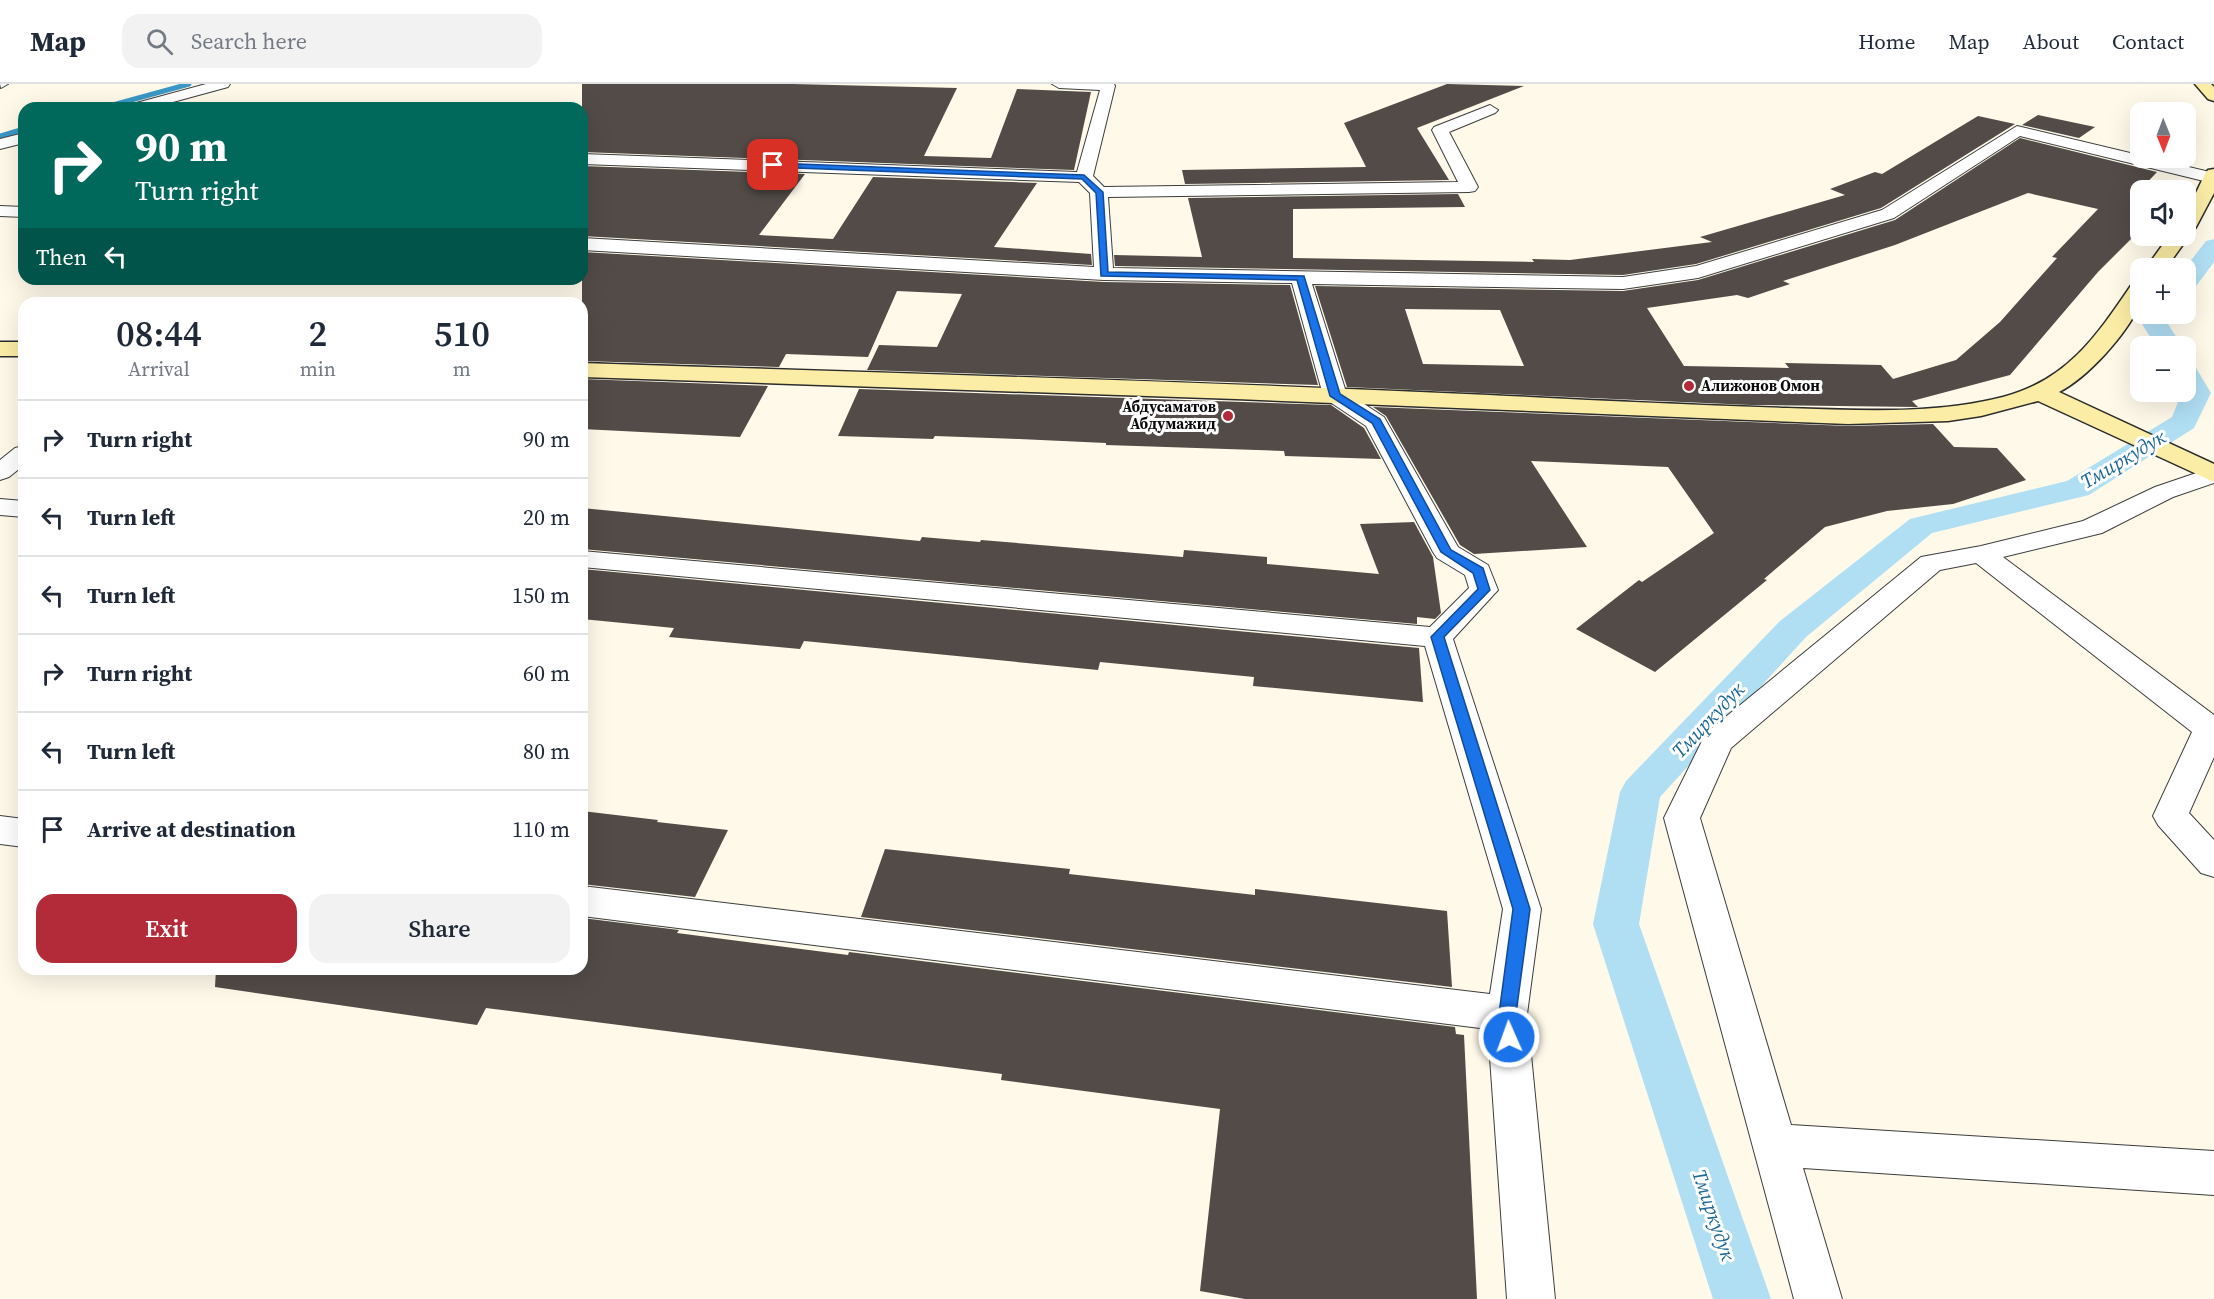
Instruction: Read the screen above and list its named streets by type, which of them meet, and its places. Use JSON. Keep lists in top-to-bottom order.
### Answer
{
  "water": ["Тмиркудук"],
  "places": ["Алижонов Омон", "Абдусаматов Абдумажид"],
  "north": "bottom",
  "page": {
    "header": "Map",
    "search": "Search here",
    "nav": [
      "Home",
      "Map",
      "About",
      "Contact"
    ],
    "map_buttons": ["+", "−"],
    "turn": ["90 m", "Turn right"],
    "then": "Then",
    "eta": [
      "08:44",
      "Arrival",
      "2",
      "min",
      "510",
      "m"
    ],
    "list": [
      {
        "name": "Turn right",
        "value": "90 m"
      },
      {
        "name": "Turn left",
        "value": "20 m"
      },
      {
        "name": "Turn left",
        "value": "150 m"
      },
      {
        "name": "Turn right",
        "value": "60 m"
      },
      {
        "name": "Turn left",
        "value": "80 m"
      },
      {
        "name": "Arrive at destination",
        "value": "110 m"
      }
    ],
    "buttons": ["Exit", "Share"]
  }
}
